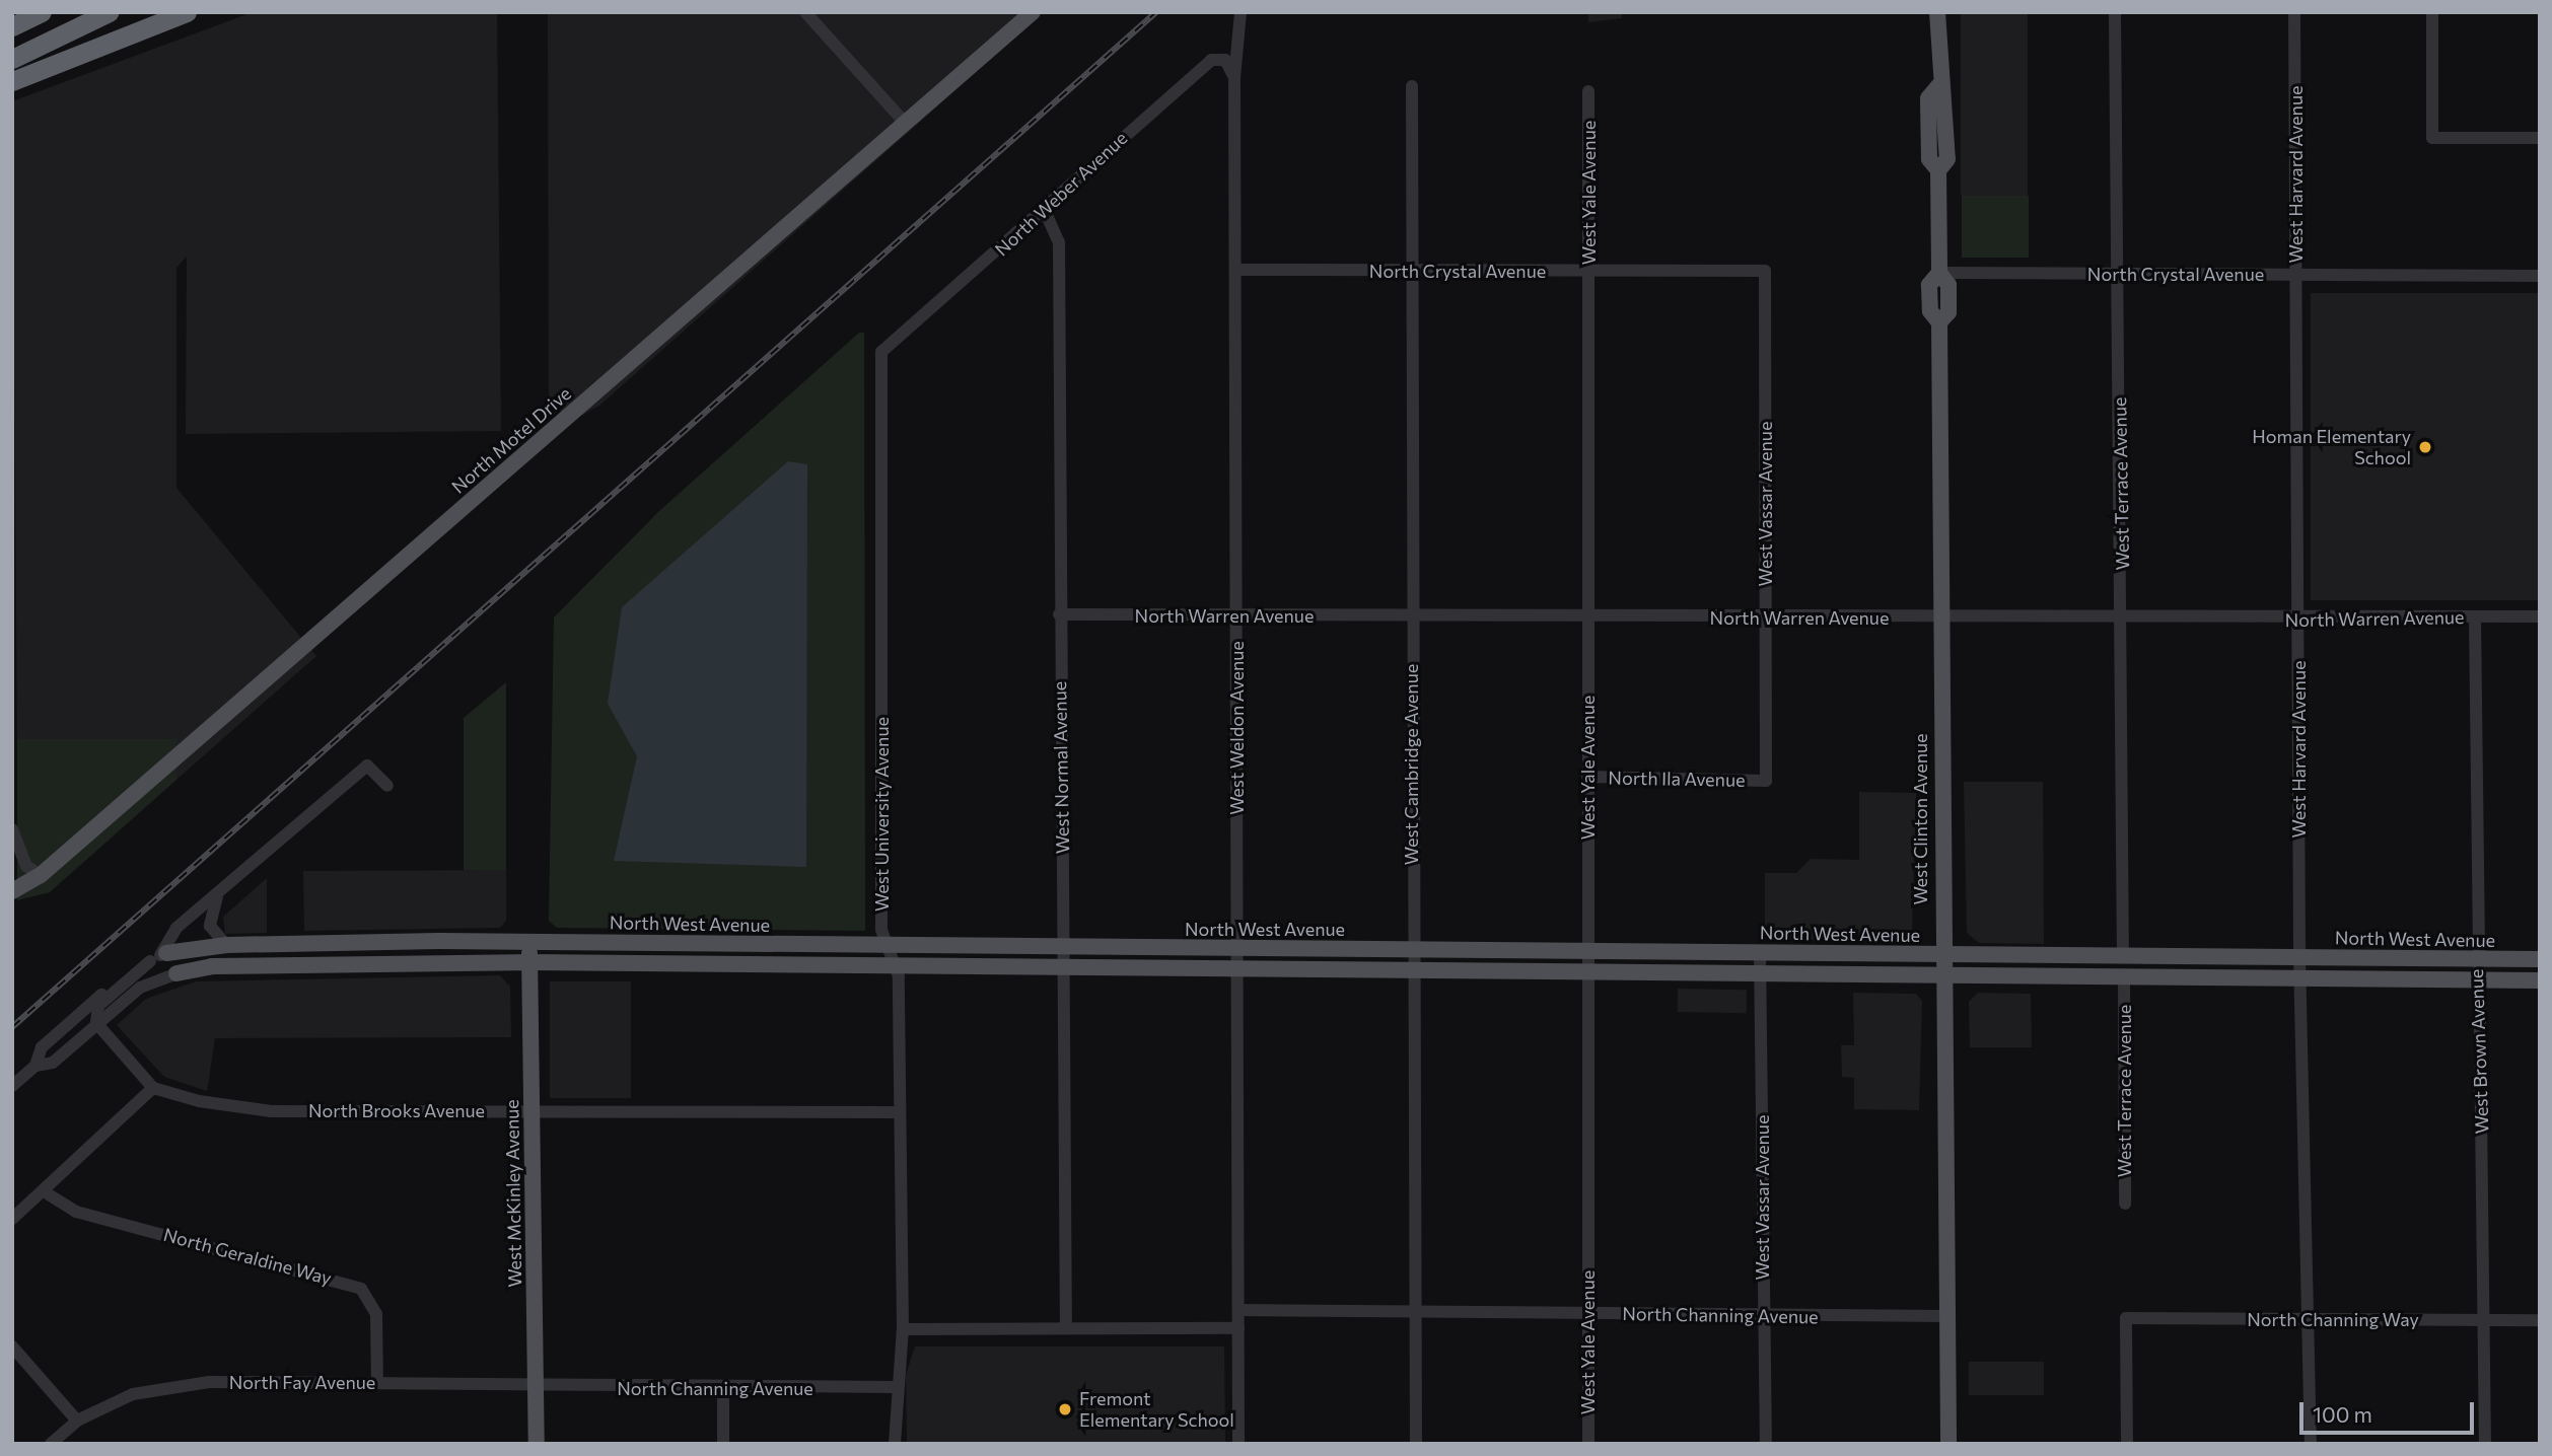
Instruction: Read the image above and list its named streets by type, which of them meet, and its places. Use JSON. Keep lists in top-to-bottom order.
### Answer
{
  "streets": {
    "main road": [
      "North Motel Drive",
      "West Clinton Avenue",
      "North West Avenue",
      "West McKinley Avenue"
    ],
    "street": [
      "West Harvard Avenue",
      "West Yale Avenue",
      "North Weber Avenue",
      "North Crystal Avenue",
      "West Terrace Avenue",
      "West Vassar Avenue",
      "North Warren Avenue",
      "West Weldon Avenue",
      "West Cambridge Avenue",
      "West Normal Avenue",
      "North Ila Avenue",
      "West University Avenue",
      "West Brown Avenue",
      "North Brooks Avenue",
      "North Geraldine Way",
      "North Channing Avenue",
      "North Channing Way",
      "North Fay Avenue"
    ]
  },
  "crossings": [
    ["West Harvard Avenue", "North Crystal Avenue"],
    ["West Harvard Avenue", "North Warren Avenue"],
    ["West Harvard Avenue", "North West Avenue"],
    ["West Harvard Avenue", "North Channing Way"],
    ["West Yale Avenue", "North Crystal Avenue"],
    ["West Yale Avenue", "North Warren Avenue"],
    ["West Yale Avenue", "North Ila Avenue"],
    ["West Yale Avenue", "North West Avenue"],
    ["West Yale Avenue", "North Channing Avenue"],
    ["North Weber Avenue", "West Weldon Avenue"],
    ["North Weber Avenue", "West Normal Avenue"],
    ["North Weber Avenue", "West University Avenue"],
    ["North Crystal Avenue", "West Terrace Avenue"],
    ["North Crystal Avenue", "West Vassar Avenue"],
    ["North Crystal Avenue", "West Weldon Avenue"],
    ["North Crystal Avenue", "West Cambridge Avenue"],
    ["North Crystal Avenue", "West Clinton Avenue"],
    ["West Terrace Avenue", "North Warren Avenue"],
    ["West Terrace Avenue", "North West Avenue"],
    ["West Vassar Avenue", "North Warren Avenue"],
    ["West Vassar Avenue", "North Ila Avenue"],
    ["West Vassar Avenue", "North West Avenue"],
    ["West Vassar Avenue", "North Channing Avenue"],
    ["North Warren Avenue", "West Weldon Avenue"],
    ["North Warren Avenue", "West Cambridge Avenue"],
    ["North Warren Avenue", "West Normal Avenue"],
    ["North Warren Avenue", "West Clinton Avenue"],
    ["North Warren Avenue", "West Brown Avenue"],
    ["West Weldon Avenue", "North West Avenue"],
    ["West Weldon Avenue", "North Channing Avenue"],
    ["West Cambridge Avenue", "North West Avenue"],
    ["West Cambridge Avenue", "North Channing Avenue"],
    ["West Normal Avenue", "North West Avenue"],
    ["West University Avenue", "North West Avenue"],
    ["West University Avenue", "North Brooks Avenue"],
    ["West University Avenue", "North Channing Avenue"],
    ["West Clinton Avenue", "North West Avenue"],
    ["West Clinton Avenue", "North Channing Avenue"],
    ["North West Avenue", "West Brown Avenue"],
    ["North West Avenue", "West McKinley Avenue"],
    ["West Brown Avenue", "North Channing Way"],
    ["North Brooks Avenue", "West McKinley Avenue"],
    ["West McKinley Avenue", "North Channing Avenue"],
    ["West McKinley Avenue", "North Fay Avenue"],
    ["North Geraldine Way", "North Fay Avenue"],
    ["North Channing Avenue", "North Fay Avenue"]
  ],
  "places": ["Homan Elementary School", "Fremont Elementary School"],
  "scale_bar": "100 m"
}
